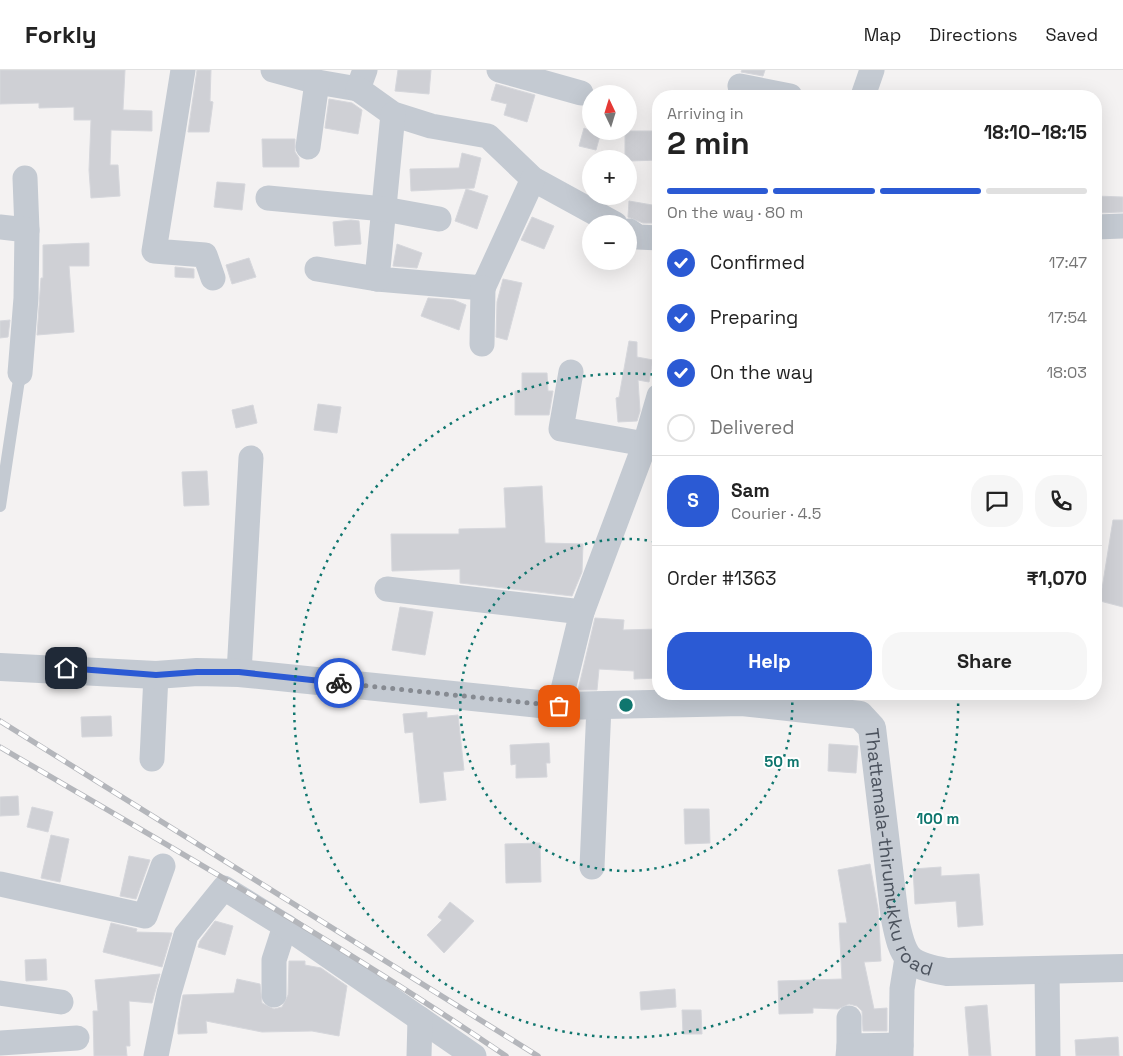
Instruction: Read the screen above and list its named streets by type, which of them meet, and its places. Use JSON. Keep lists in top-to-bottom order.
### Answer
{
  "streets": {
    "street": ["Thattamala-thirumukku road"]
  },
  "north": "top",
  "page": {
    "header": "Forkly",
    "nav": ["Map", "Directions", "Saved"],
    "map_buttons": ["+", "−"],
    "heading": ["2 min", "Arriving in", "18:10–18:15"],
    "panel": [
      "Sam",
      "Courier · 4.5",
      "Order #1363",
      "₹1,070"
    ],
    "bar": "On the way · 80 m",
    "list": [
      ["Confirmed", "17:47"],
      ["Preparing", "17:54"],
      ["On the way", "18:03"],
      "Delivered"
    ],
    "round": "S",
    "buttons": ["Help", "Share"]
  },
  "rings": ["50 m", "100 m"]
}
